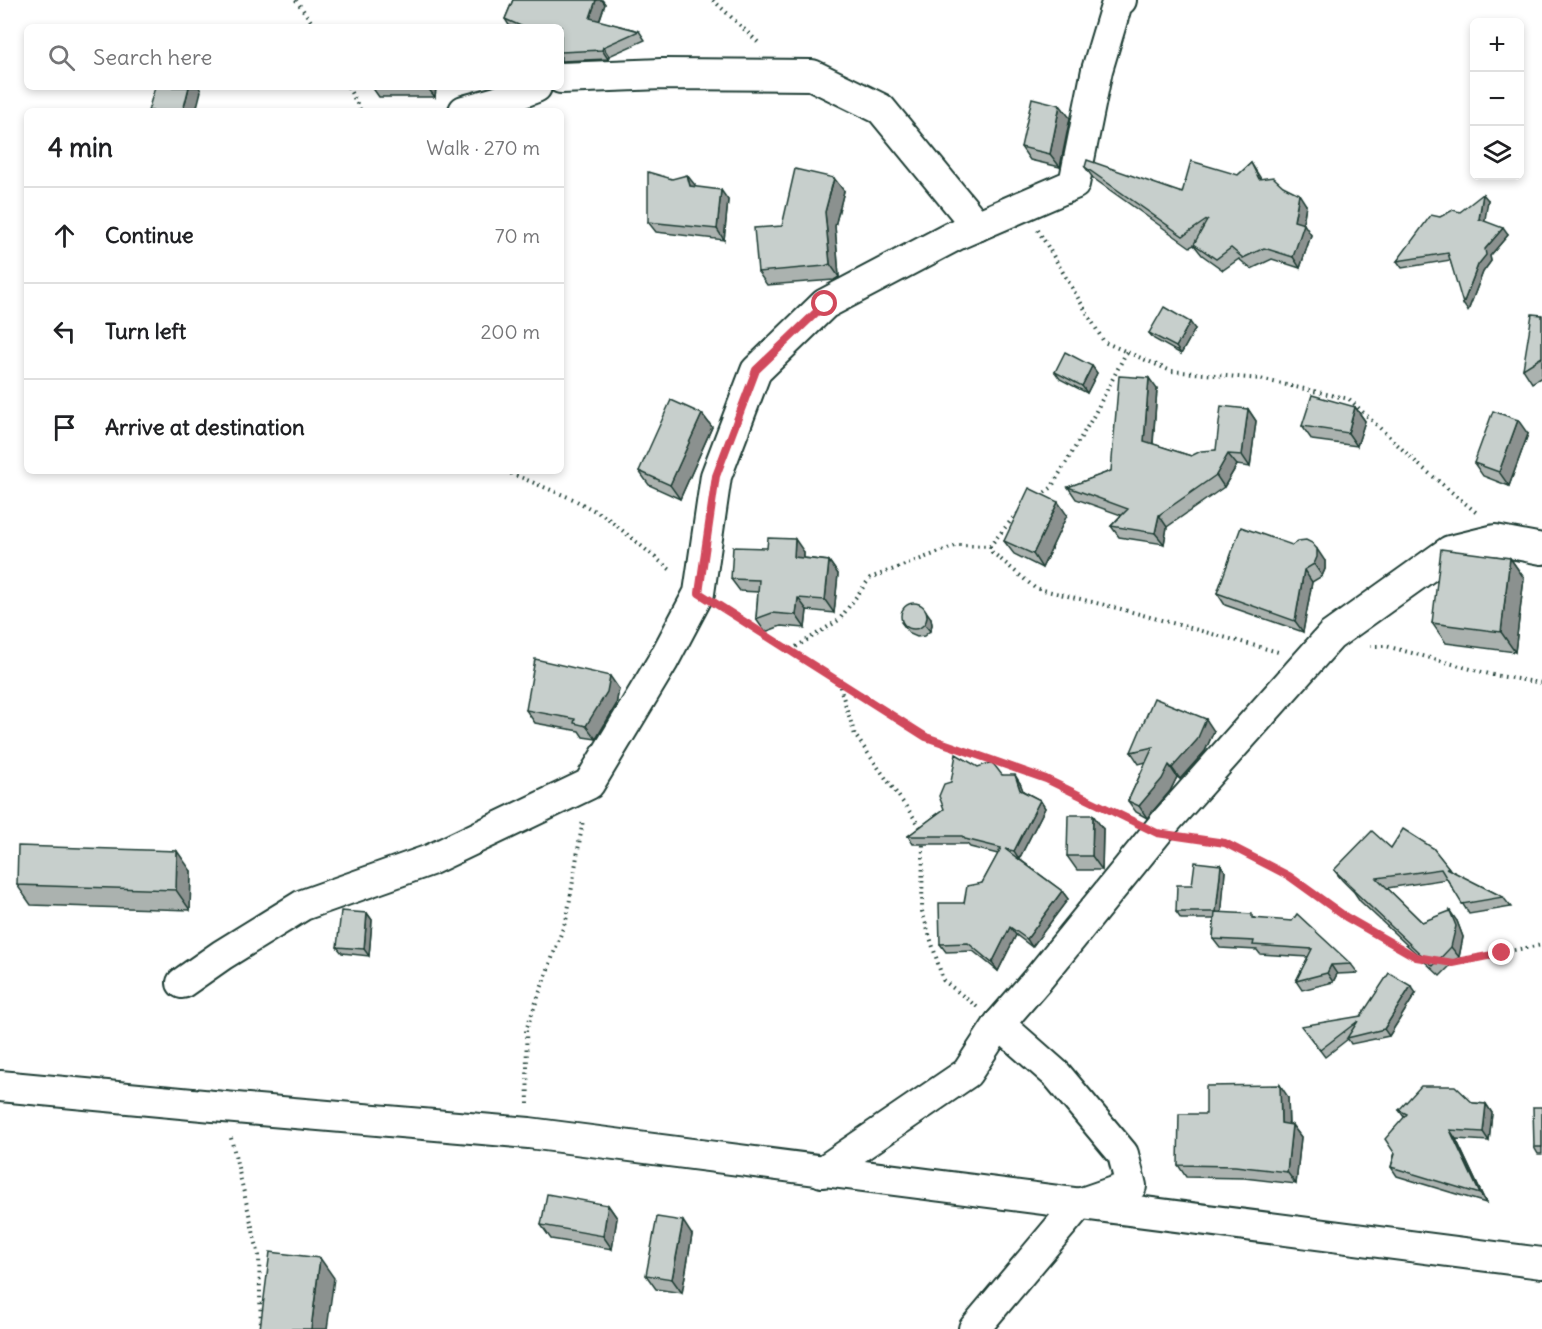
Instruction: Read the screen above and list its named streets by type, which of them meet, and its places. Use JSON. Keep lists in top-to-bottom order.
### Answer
{
  "page": {
    "map_buttons": ["+", "−"],
    "search": "Search here",
    "heading": ["4 min", "Walk · 270 m"],
    "list": [
      ["Continue", "70 m"],
      ["Turn left", "200 m"],
      "Arrive at destination"
    ]
  }
}
